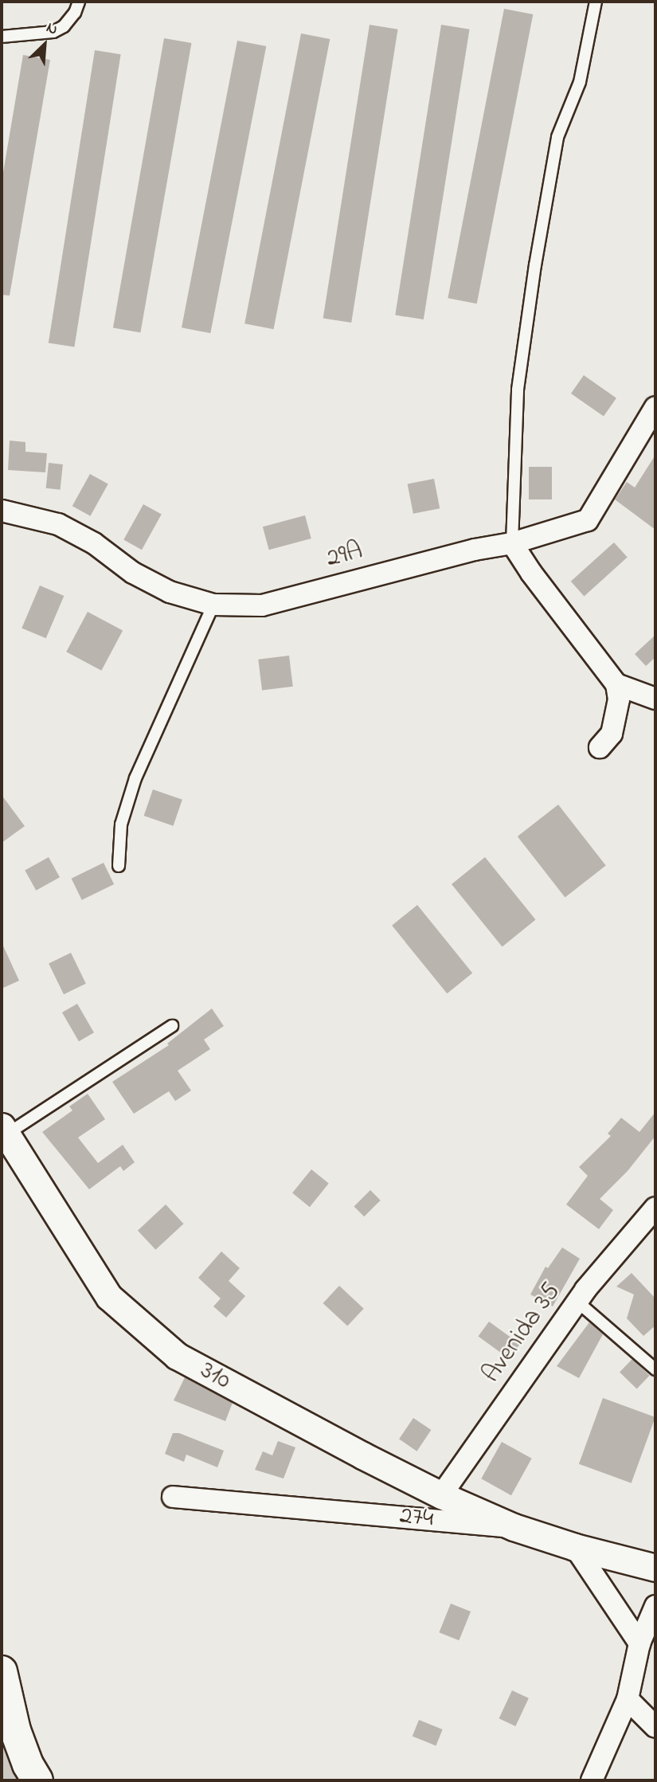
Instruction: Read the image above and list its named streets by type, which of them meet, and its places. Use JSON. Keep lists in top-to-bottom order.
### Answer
{
  "streets": {
    "street": [
      "29A",
      "Avenida 35",
      "310",
      "274"
    ]
  },
  "crossings": [
    ["Avenida 35", "310"],
    ["310", "274"]
  ],
  "north": "top right"
}
